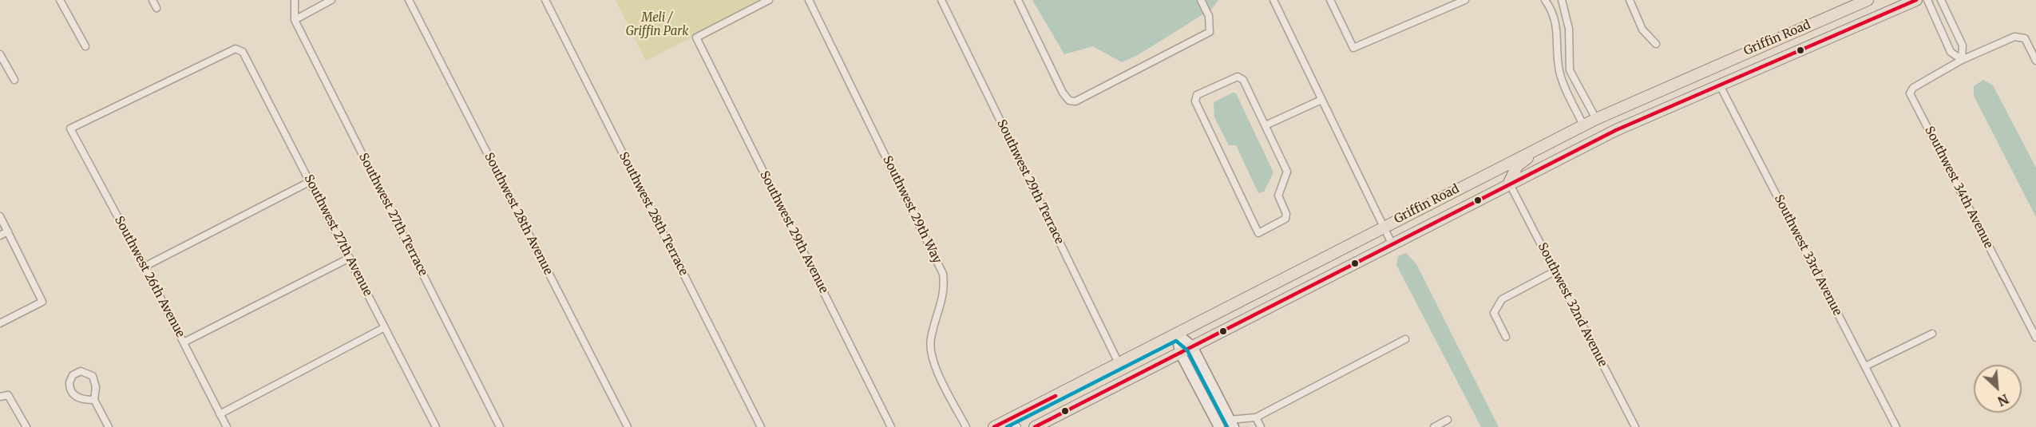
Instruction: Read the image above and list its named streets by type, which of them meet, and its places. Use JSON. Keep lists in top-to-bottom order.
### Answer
{
  "streets": {
    "main road": ["Griffin Road"],
    "street": [
      "Southwest 29th Terrace",
      "Southwest 34th Avenue",
      "Southwest 29th Way",
      "Southwest 28th Avenue",
      "Southwest 28th Terrace",
      "Southwest 27th Terrace",
      "Southwest 29th Avenue",
      "Southwest 27th Avenue",
      "Southwest 33rd Avenue",
      "Southwest 26th Avenue",
      "Southwest 32nd Avenue"
    ]
  },
  "crossings": [
    ["Griffin Road", "Southwest 29th Terrace"],
    ["Griffin Road", "Southwest 33rd Avenue"],
    ["Griffin Road", "Southwest 32nd Avenue"],
    ["Southwest 27th Avenue", "Southwest 26th Avenue"]
  ],
  "parks": ["Meli / Griffin Park"],
  "north": "bottom right"
}
